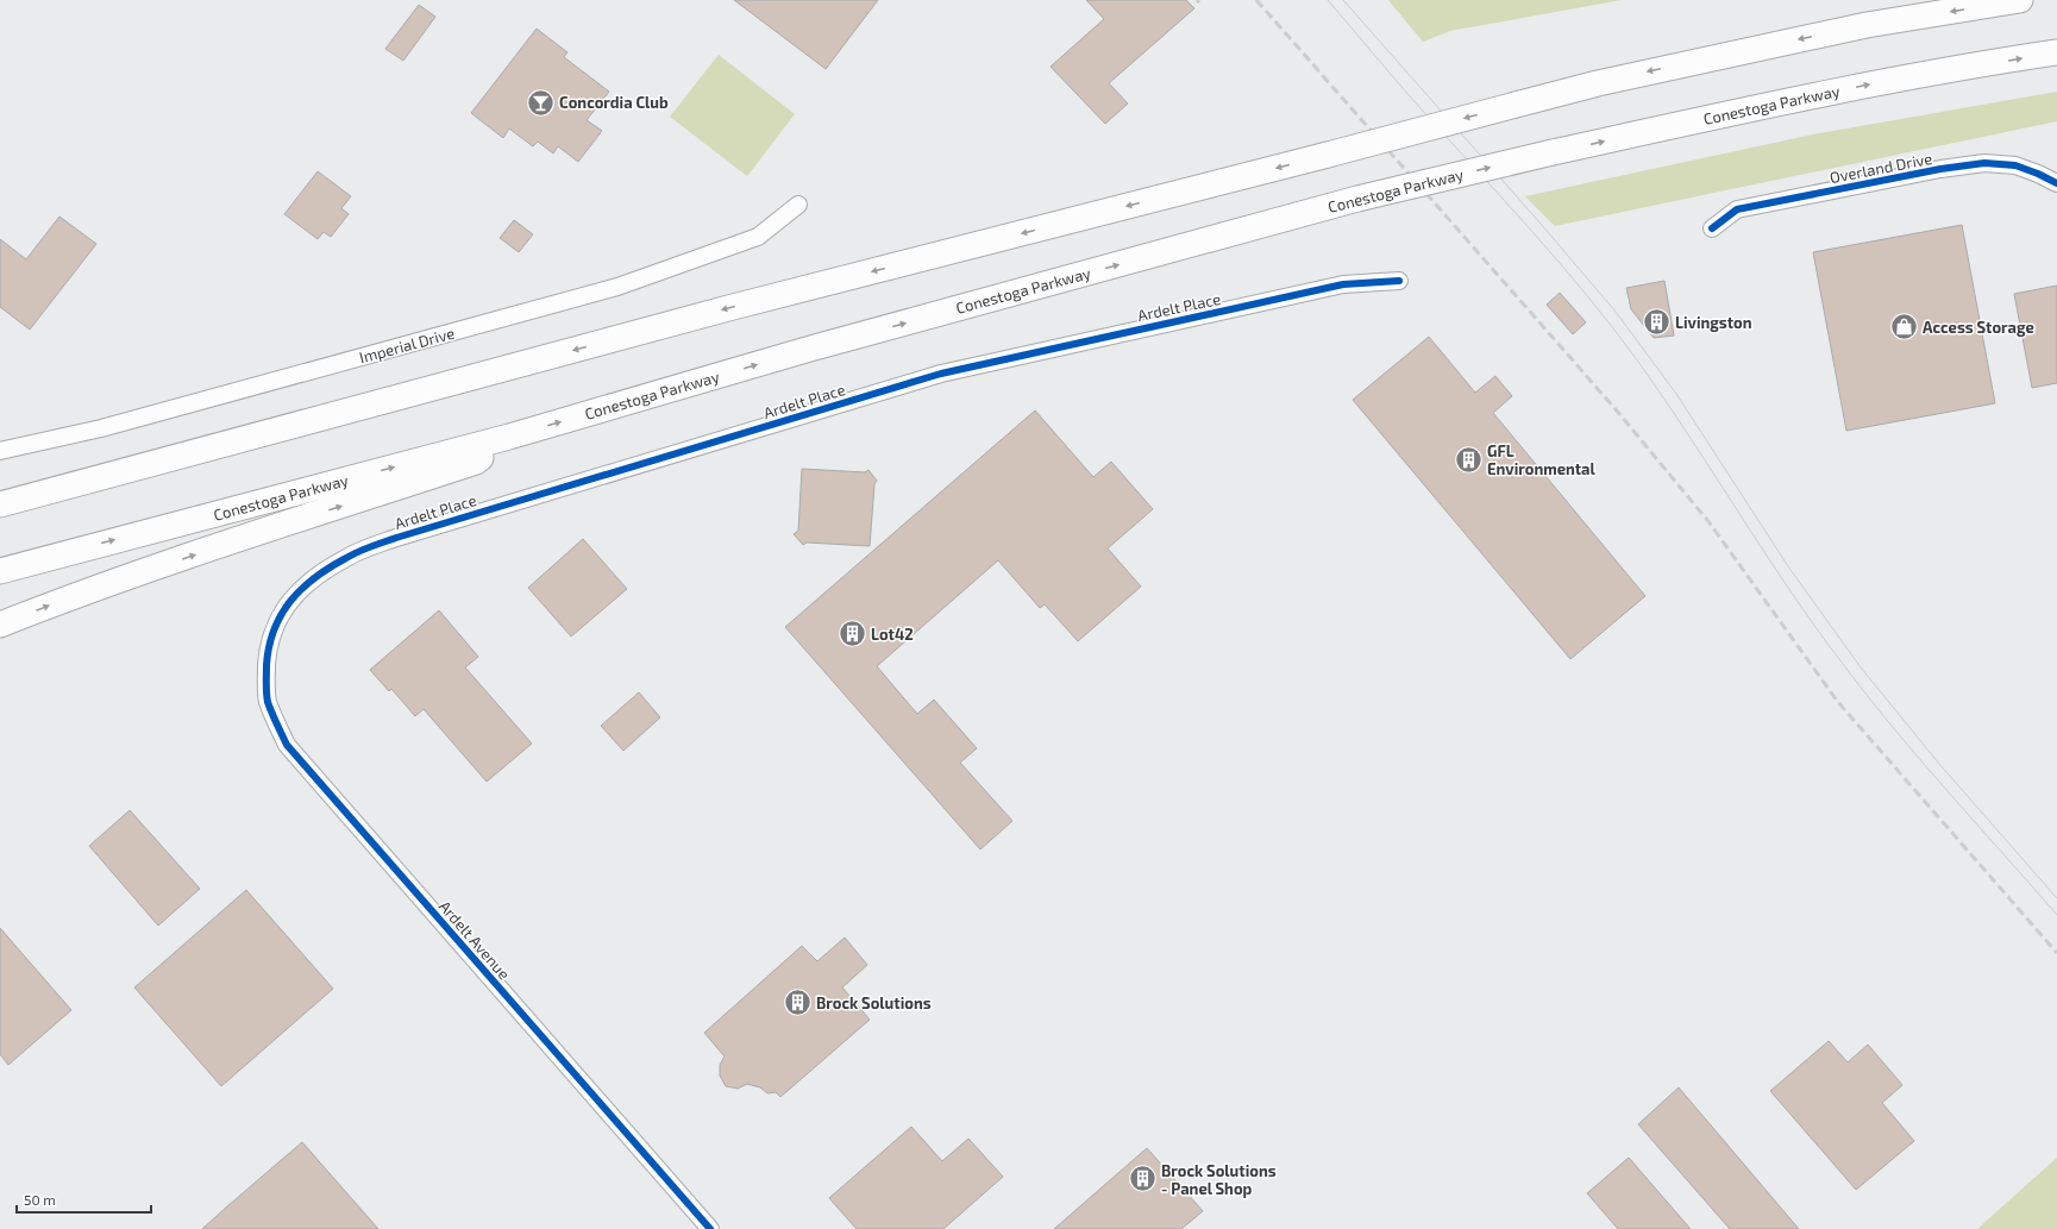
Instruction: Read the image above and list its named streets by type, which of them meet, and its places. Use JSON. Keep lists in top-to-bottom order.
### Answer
{
  "streets": {
    "highway": ["Conestoga Parkway"],
    "street": [
      "Overland Drive",
      "Ardelt Place",
      "Imperial Drive",
      "Ardelt Avenue"
    ]
  },
  "crossings": [
    ["Ardelt Place", "Ardelt Avenue"]
  ],
  "places": {
    "bar": ["Concordia Club"],
    "building": [
      "Livingston",
      "GFL Environmental",
      "Lot42",
      "Brock Solutions",
      "Brock Solutions - Panel Shop"
    ],
    "shop": ["Access Storage"]
  },
  "scale_bar": "50 m"
}
